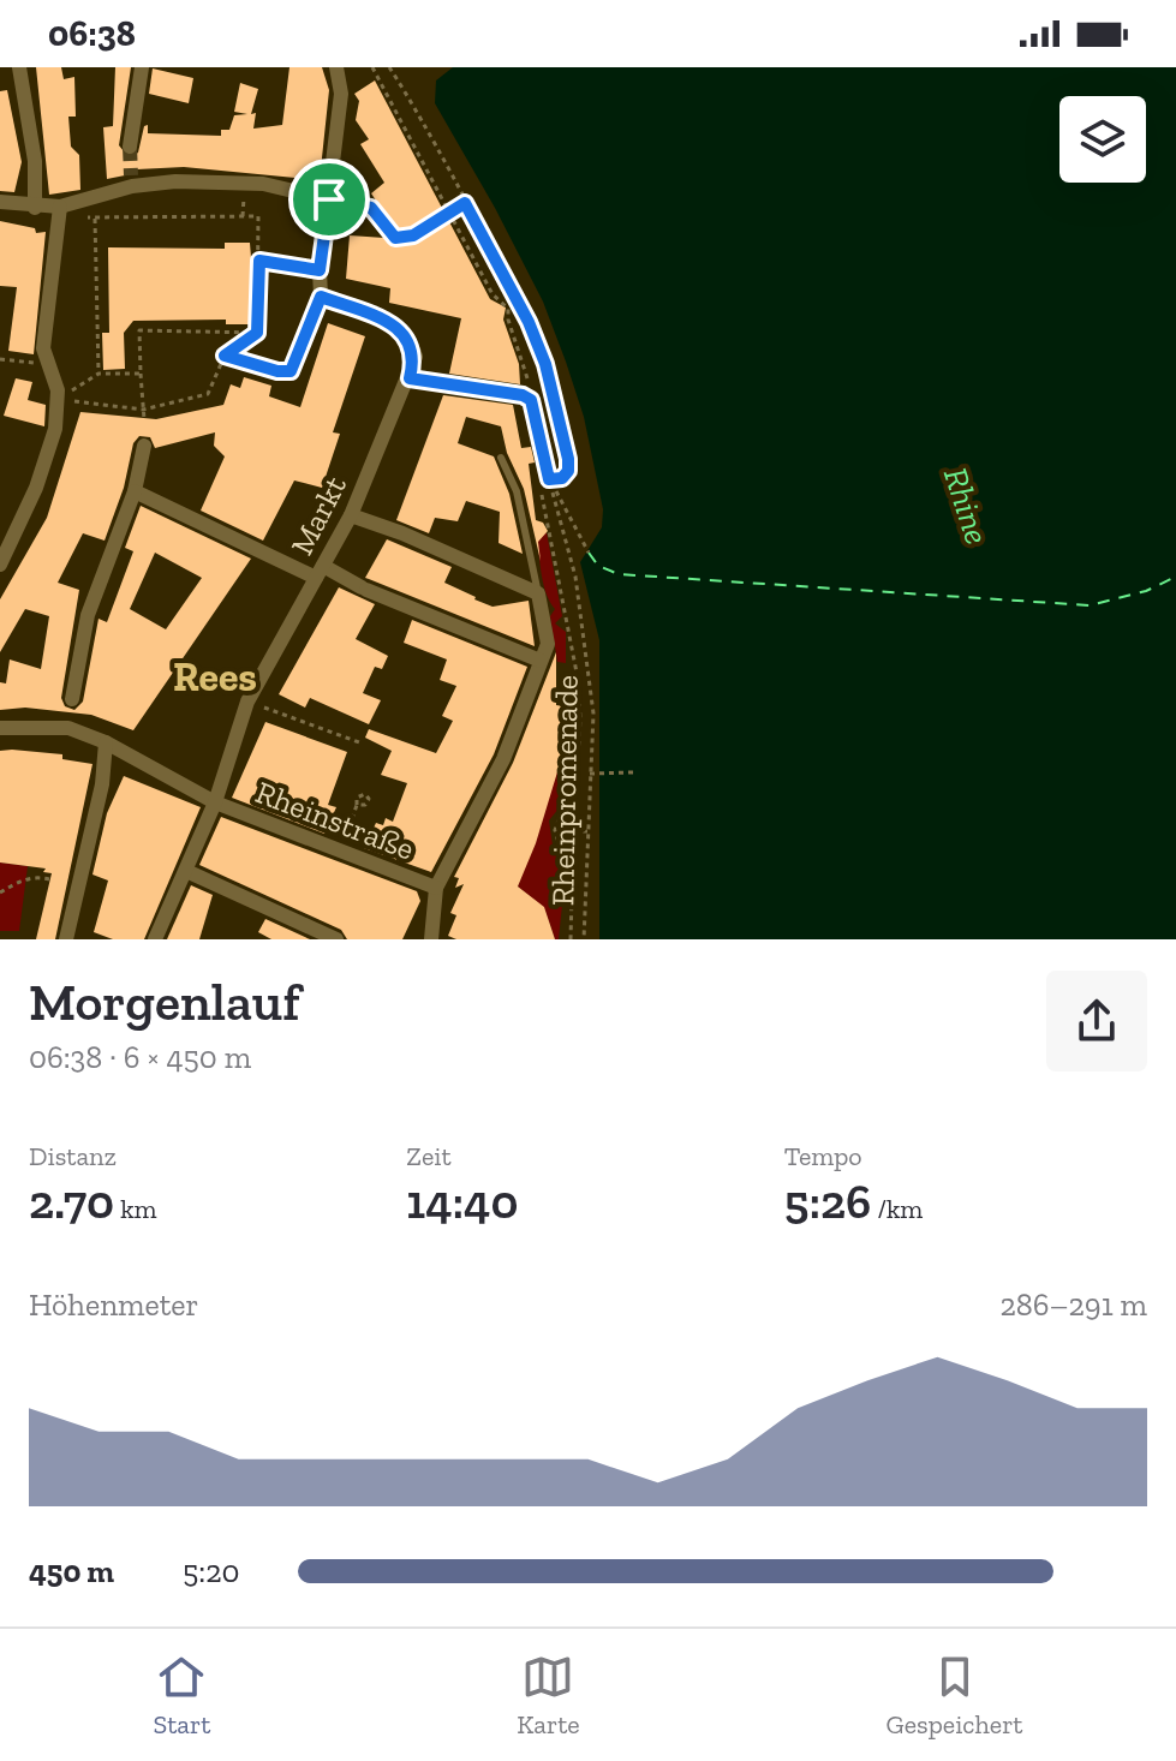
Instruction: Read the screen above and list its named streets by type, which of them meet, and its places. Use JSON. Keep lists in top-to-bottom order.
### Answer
{
  "streets": {
    "street": ["Markt", "Rheinstraße"],
    "path": ["Rheinpromenade"]
  },
  "crossings": [
    ["Markt", "Rheinstraße"]
  ],
  "districts": ["Rees"],
  "water": ["Rhine"],
  "page": {
    "status": "06:38",
    "heading": ["Morgenlauf", "06:38 · 6 × 450 m"],
    "stats": [
      ["Distanz", "2.70 km"],
      ["Zeit", "14:40"],
      ["Tempo", "5:26 /km"]
    ],
    "chart": ["Höhenmeter", "286–291 m"],
    "list": [
      {
        "name": "450 m",
        "note": "5:20"
      }
    ],
    "tabs": ["Start", "Karte", "Gespeichert"]
  }
}
